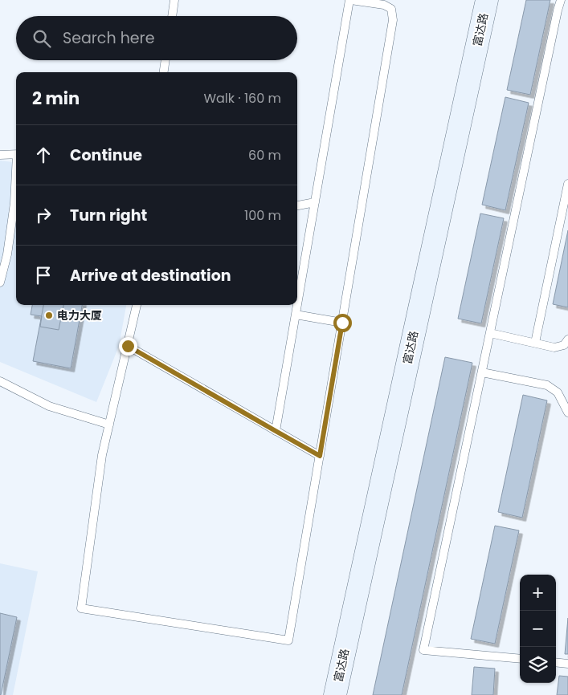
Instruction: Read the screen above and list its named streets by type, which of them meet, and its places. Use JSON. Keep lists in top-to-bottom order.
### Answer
{
  "streets": {
    "street": ["富达路"]
  },
  "places": ["电力大厦"],
  "page": {
    "search": "Search here",
    "heading": ["2 min", "Walk · 160 m"],
    "list": [
      ["Continue", "60 m"],
      ["Turn right", "100 m"],
      "Arrive at destination"
    ],
    "map_buttons": ["+", "−"]
  }
}
